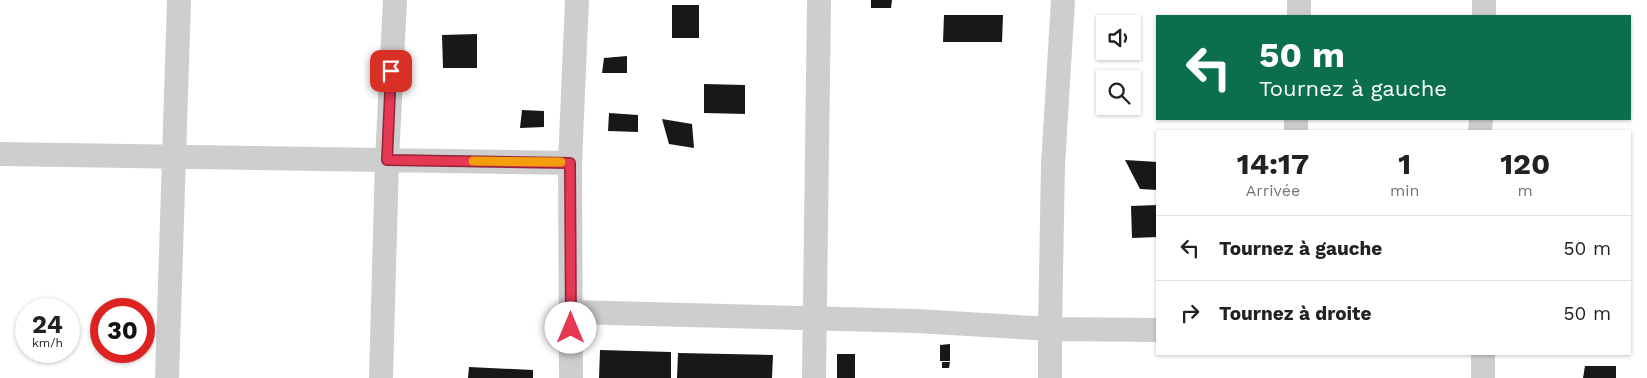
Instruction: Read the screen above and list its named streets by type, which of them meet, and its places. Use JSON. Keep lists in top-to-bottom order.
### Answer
{
  "page": {
    "turn": ["50 m", "Tournez à gauche"],
    "eta": [
      "14:17",
      "Arrivée",
      "1",
      "min",
      "120",
      "m"
    ],
    "list": [
      {
        "name": "Tournez à gauche",
        "value": "50 m"
      },
      {
        "name": "Tournez à droite",
        "value": "50 m"
      }
    ],
    "speed": "24 km/h",
    "limit": "30"
  }
}
